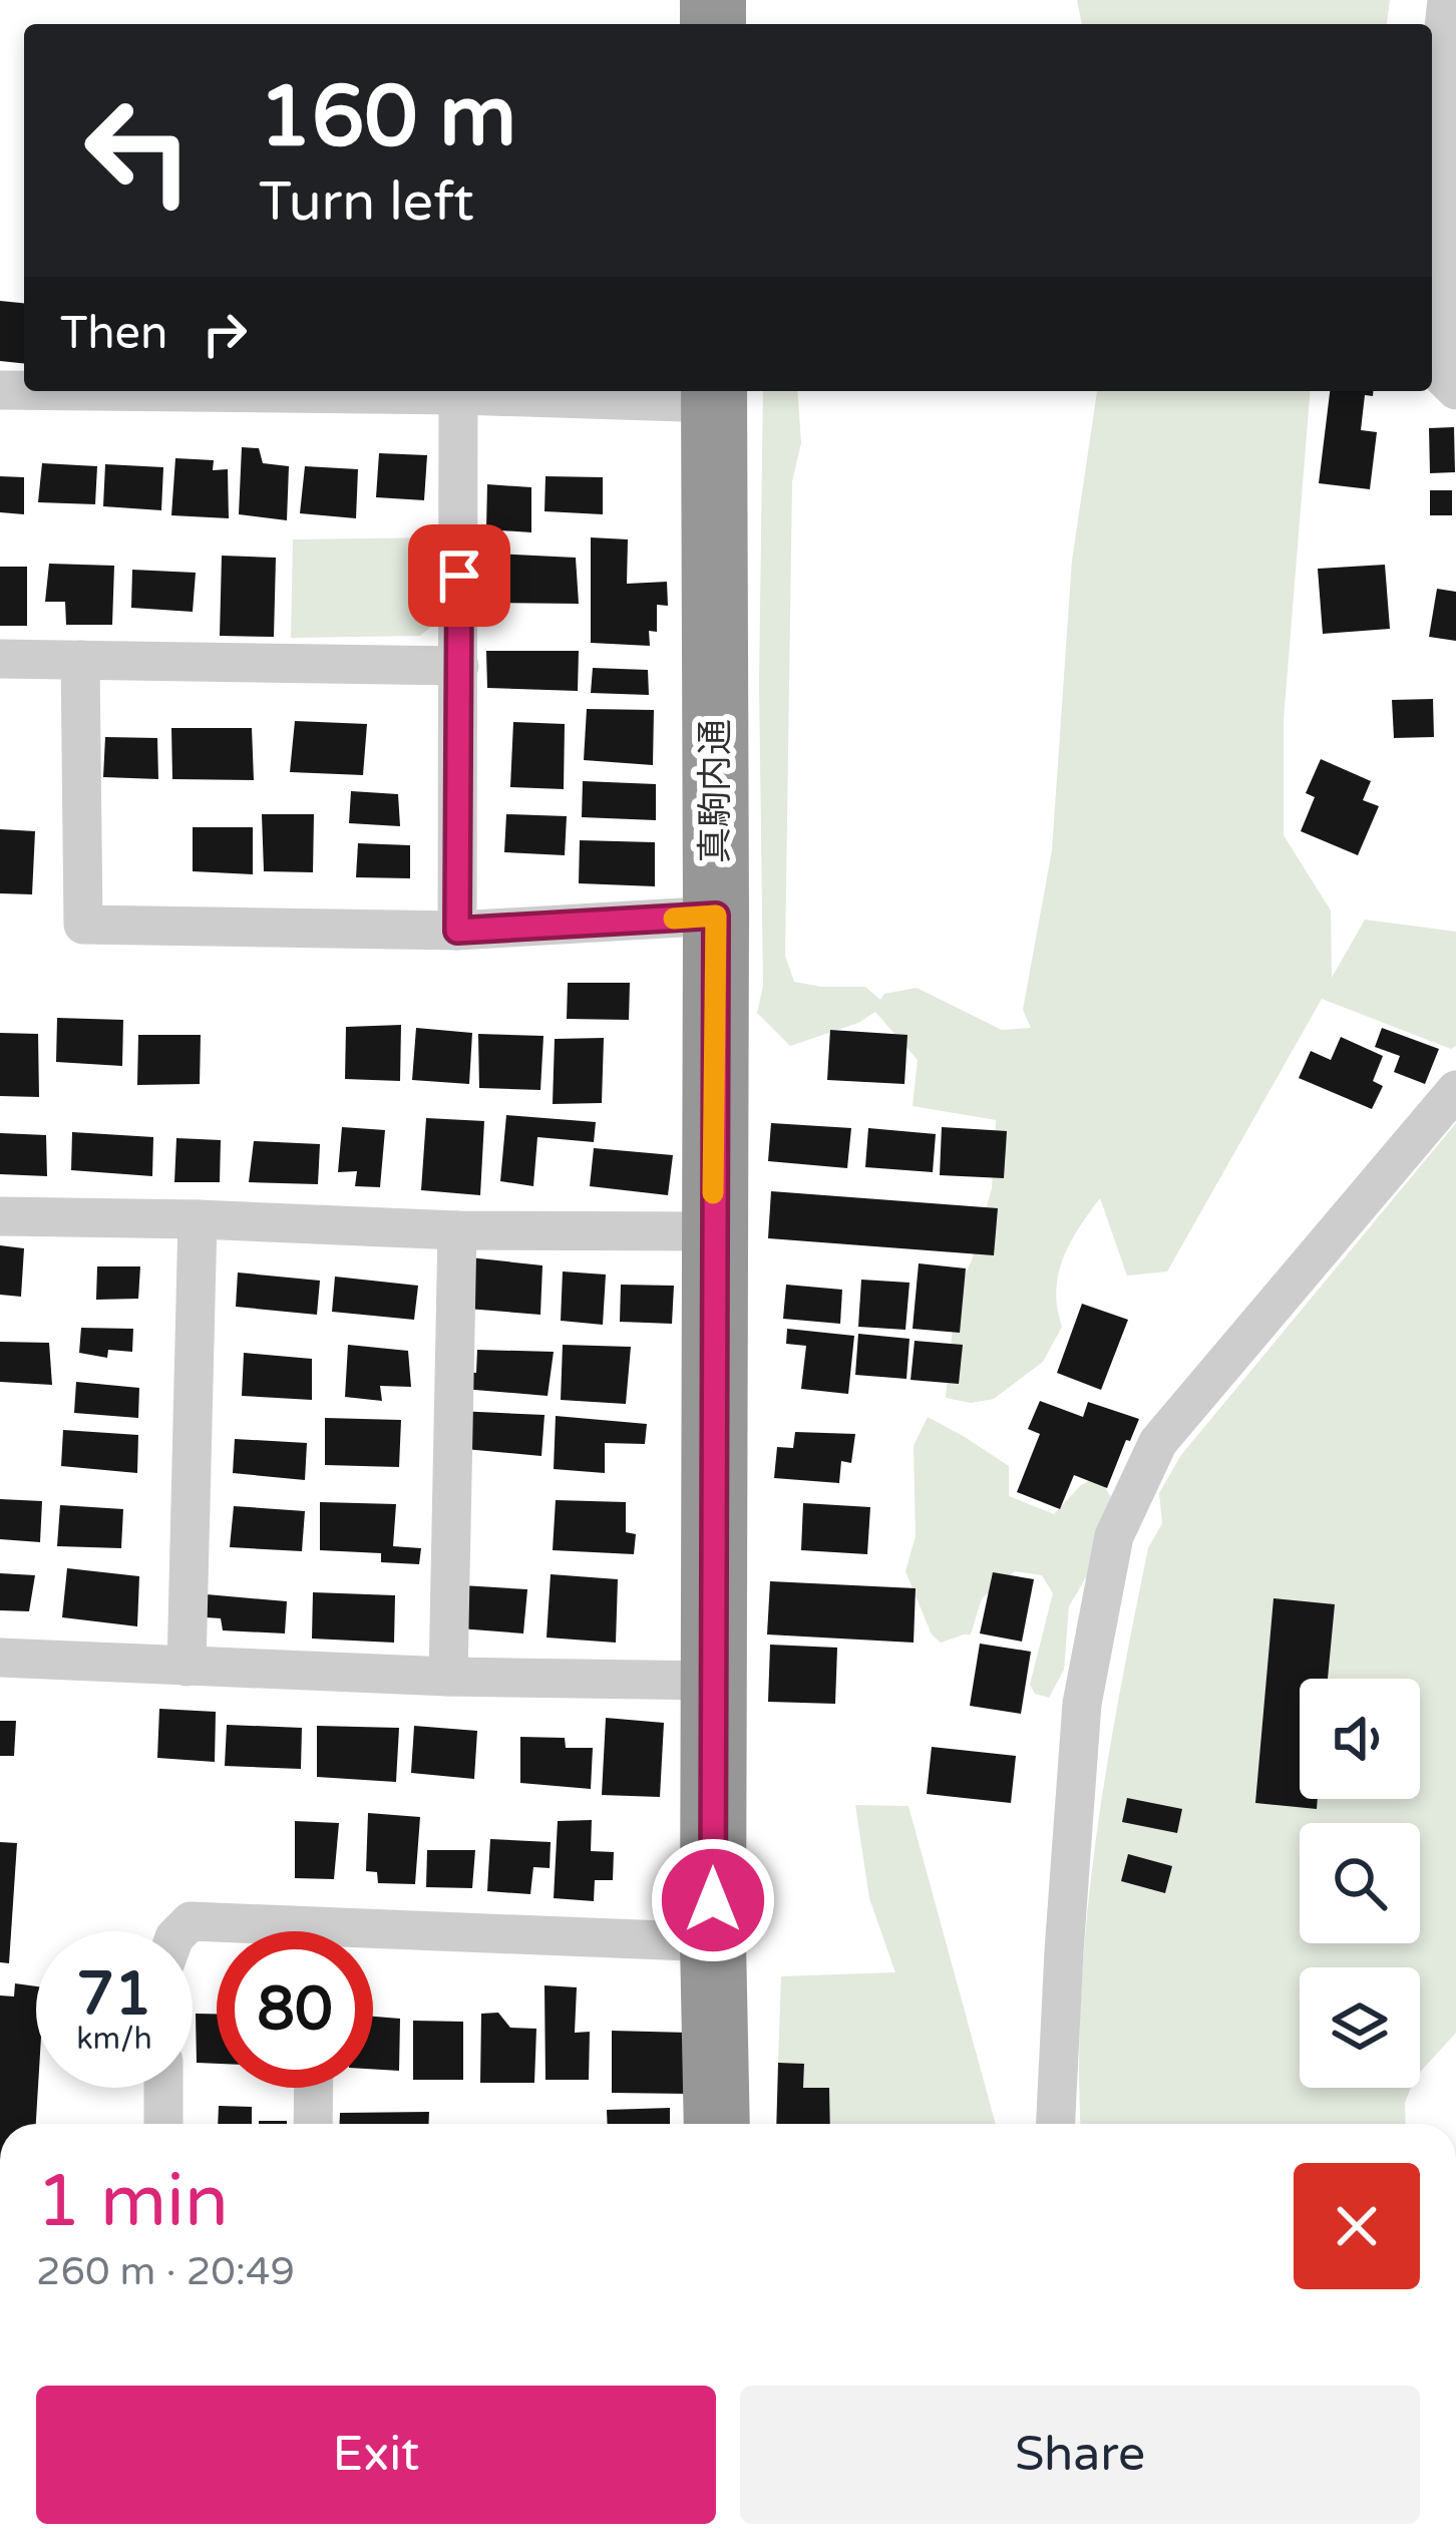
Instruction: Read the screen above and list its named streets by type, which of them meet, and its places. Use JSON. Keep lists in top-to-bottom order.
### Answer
{
  "streets": {
    "highway": ["真駒内通"]
  },
  "page": {
    "turn": ["160 m", "Turn left"],
    "then": "Then",
    "speed": "71 km/h",
    "limit": "80",
    "heading": ["1 min", "260 m · 20:49"],
    "buttons": ["Exit", "Share"]
  }
}
